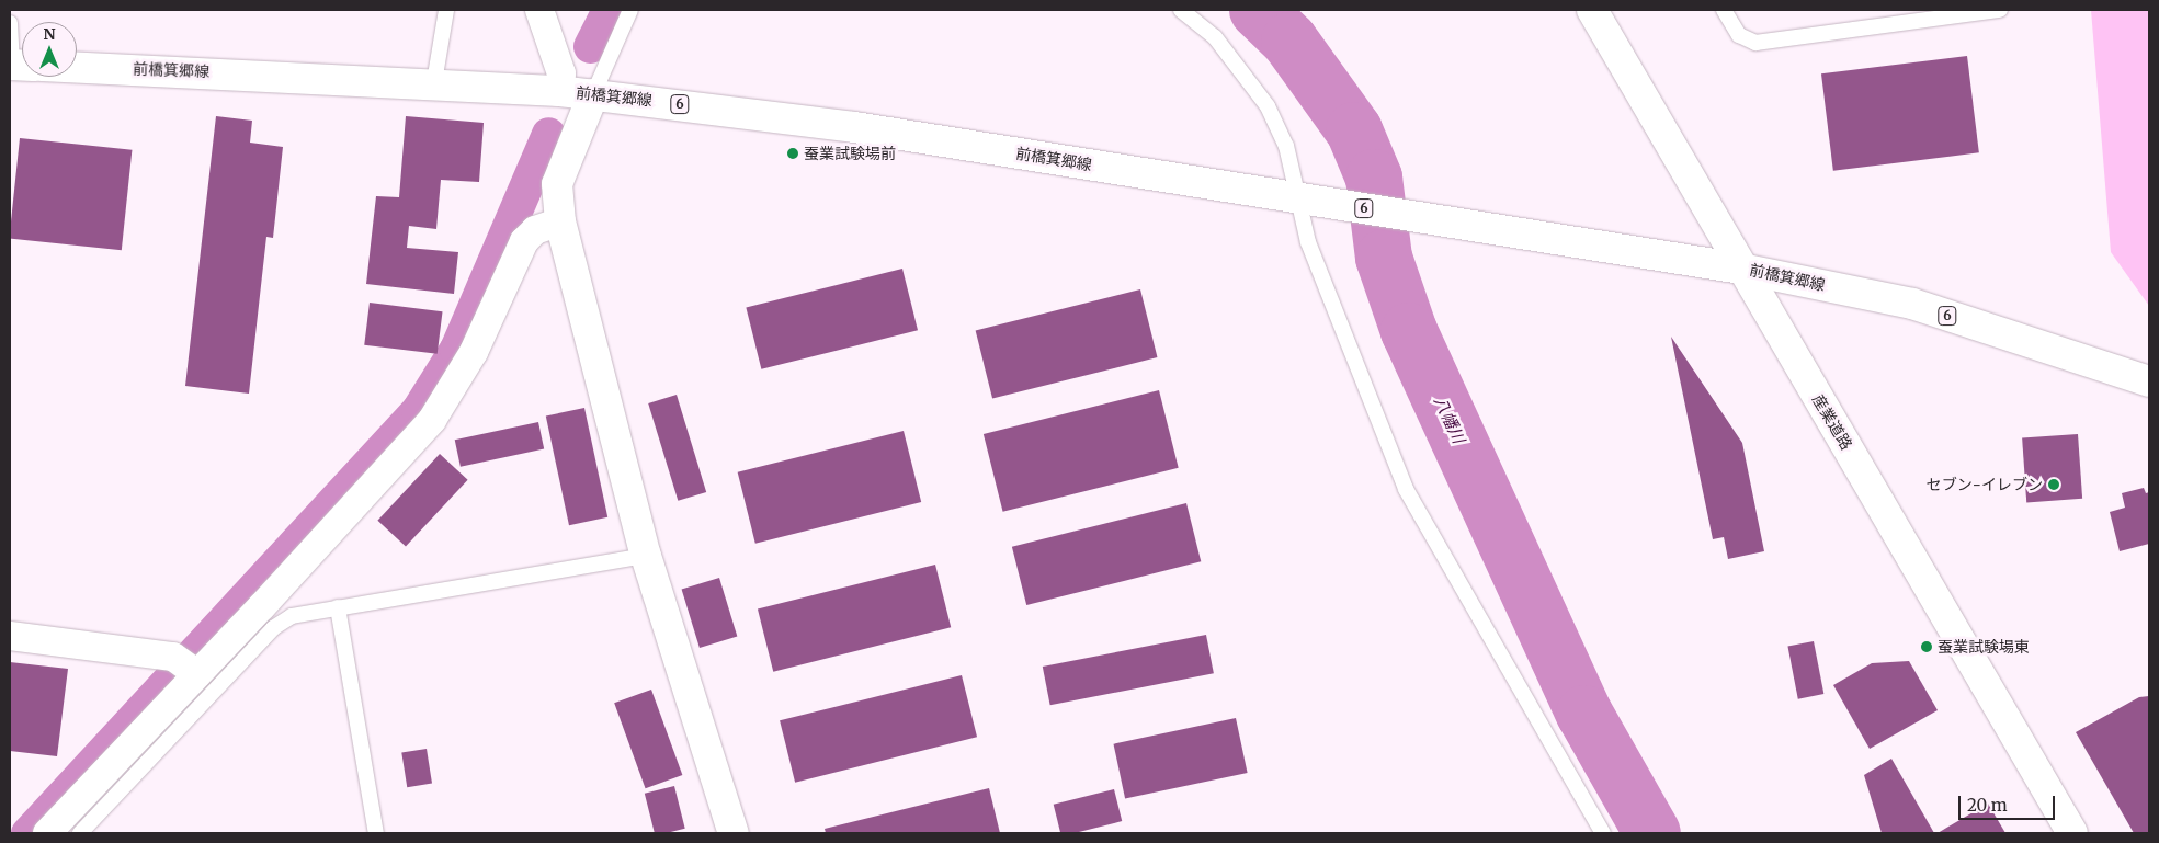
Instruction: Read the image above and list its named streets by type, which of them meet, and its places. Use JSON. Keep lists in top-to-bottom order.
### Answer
{
  "streets": {
    "main road": ["前橋箕郷線", "6", "産業道路"]
  },
  "crossings": [
    ["前橋箕郷線", "産業道路"]
  ],
  "water": ["八幡川"],
  "places": ["蚕業試験場前", "セブン-イレブン", "蚕業試験場東"],
  "scale_bar": "20 m",
  "north": "top"
}
